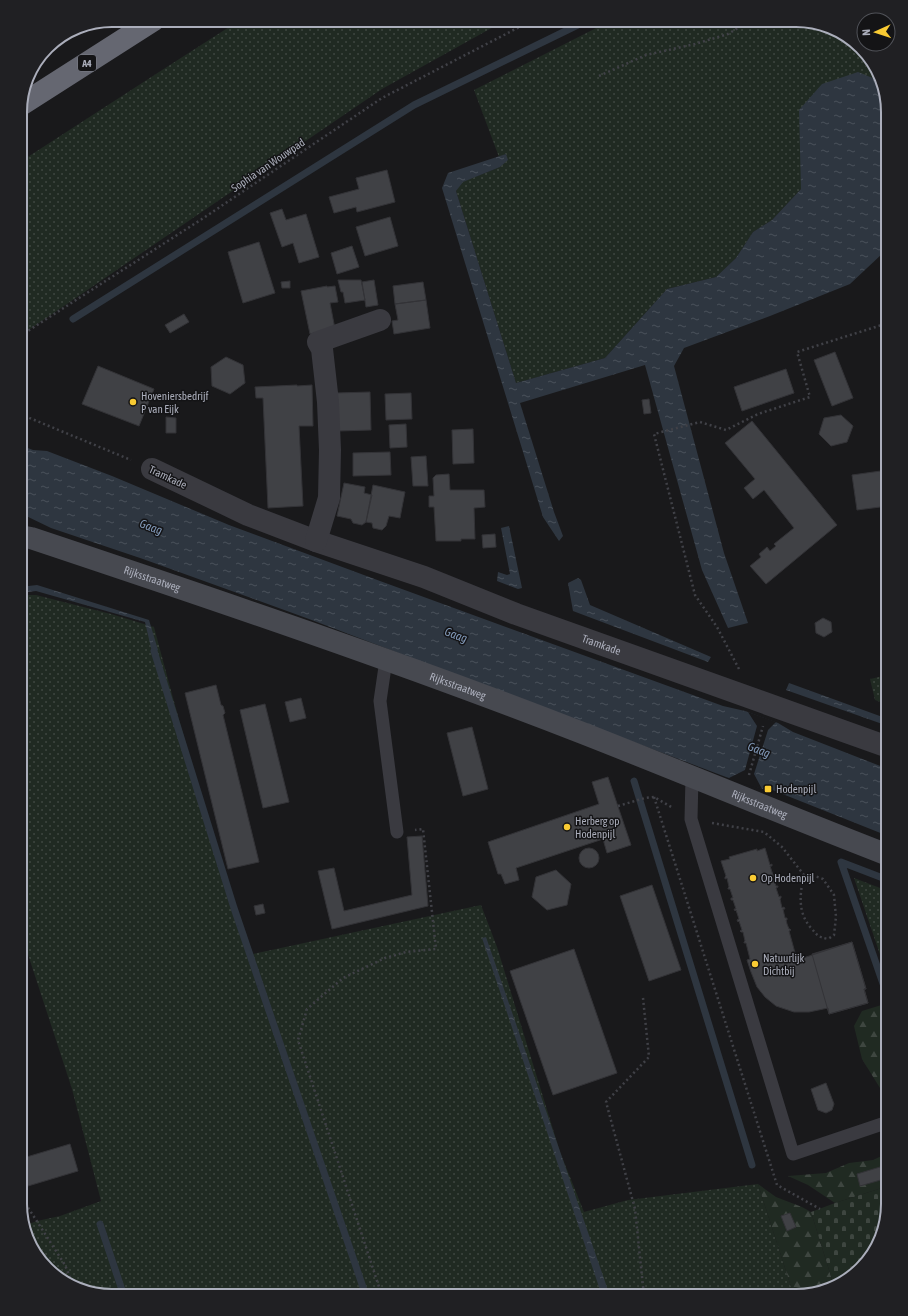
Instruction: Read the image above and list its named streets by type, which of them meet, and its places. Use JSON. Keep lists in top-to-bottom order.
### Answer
{
  "streets": {
    "highway": ["A4"],
    "main road": ["Rijksstraatweg"],
    "street": ["Tramkade"],
    "path": ["Sophia van Wouwpad"]
  },
  "water": ["Gaag"],
  "places": {
    "other": [
      "Hoveniersbedrijf P van Eijk",
      "Herberg op Hodenpijl",
      "Op Hodenpijl",
      "Natuurlijk Dichtbij"
    ],
    "transit": ["Hodenpijl"]
  },
  "north": "left"
}
